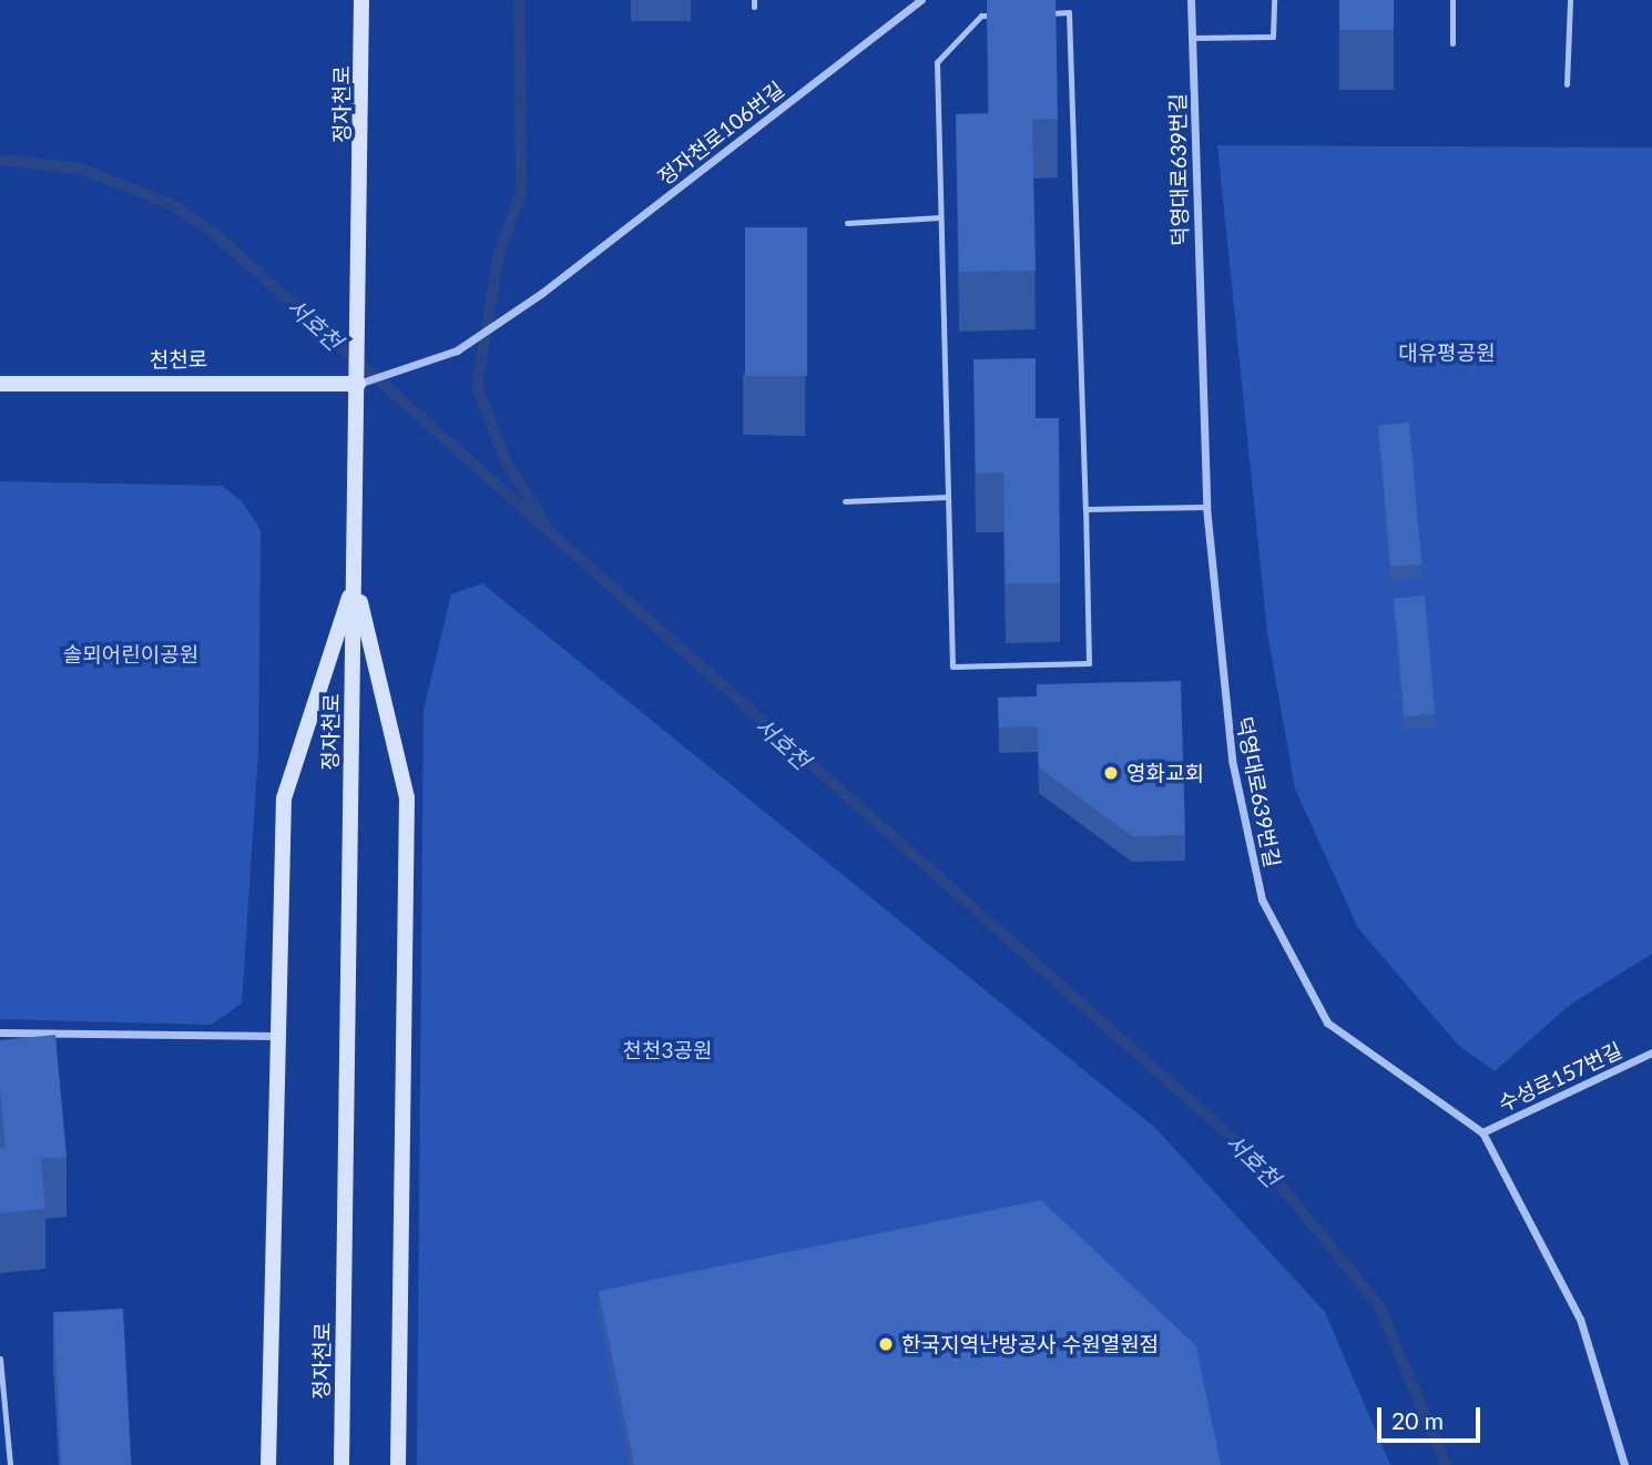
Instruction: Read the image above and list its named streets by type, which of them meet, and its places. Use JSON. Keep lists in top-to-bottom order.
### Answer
{
  "streets": {
    "street": [
      "정자천로",
      "정자천로106번길",
      "덕영대로639번길",
      "천천로",
      "수성로157번길"
    ]
  },
  "crossings": [
    ["정자천로", "정자천로106번길"],
    ["정자천로", "천천로"],
    ["정자천로106번길", "천천로"],
    ["덕영대로639번길", "수성로157번길"]
  ],
  "water": ["서호천"],
  "parks": ["대유평공원", "솔뫼어린이공원", "천천3공원"],
  "places": ["영화교회", "한국지역난방공사 수원열원점"],
  "scale_bar": "20 m"
}
